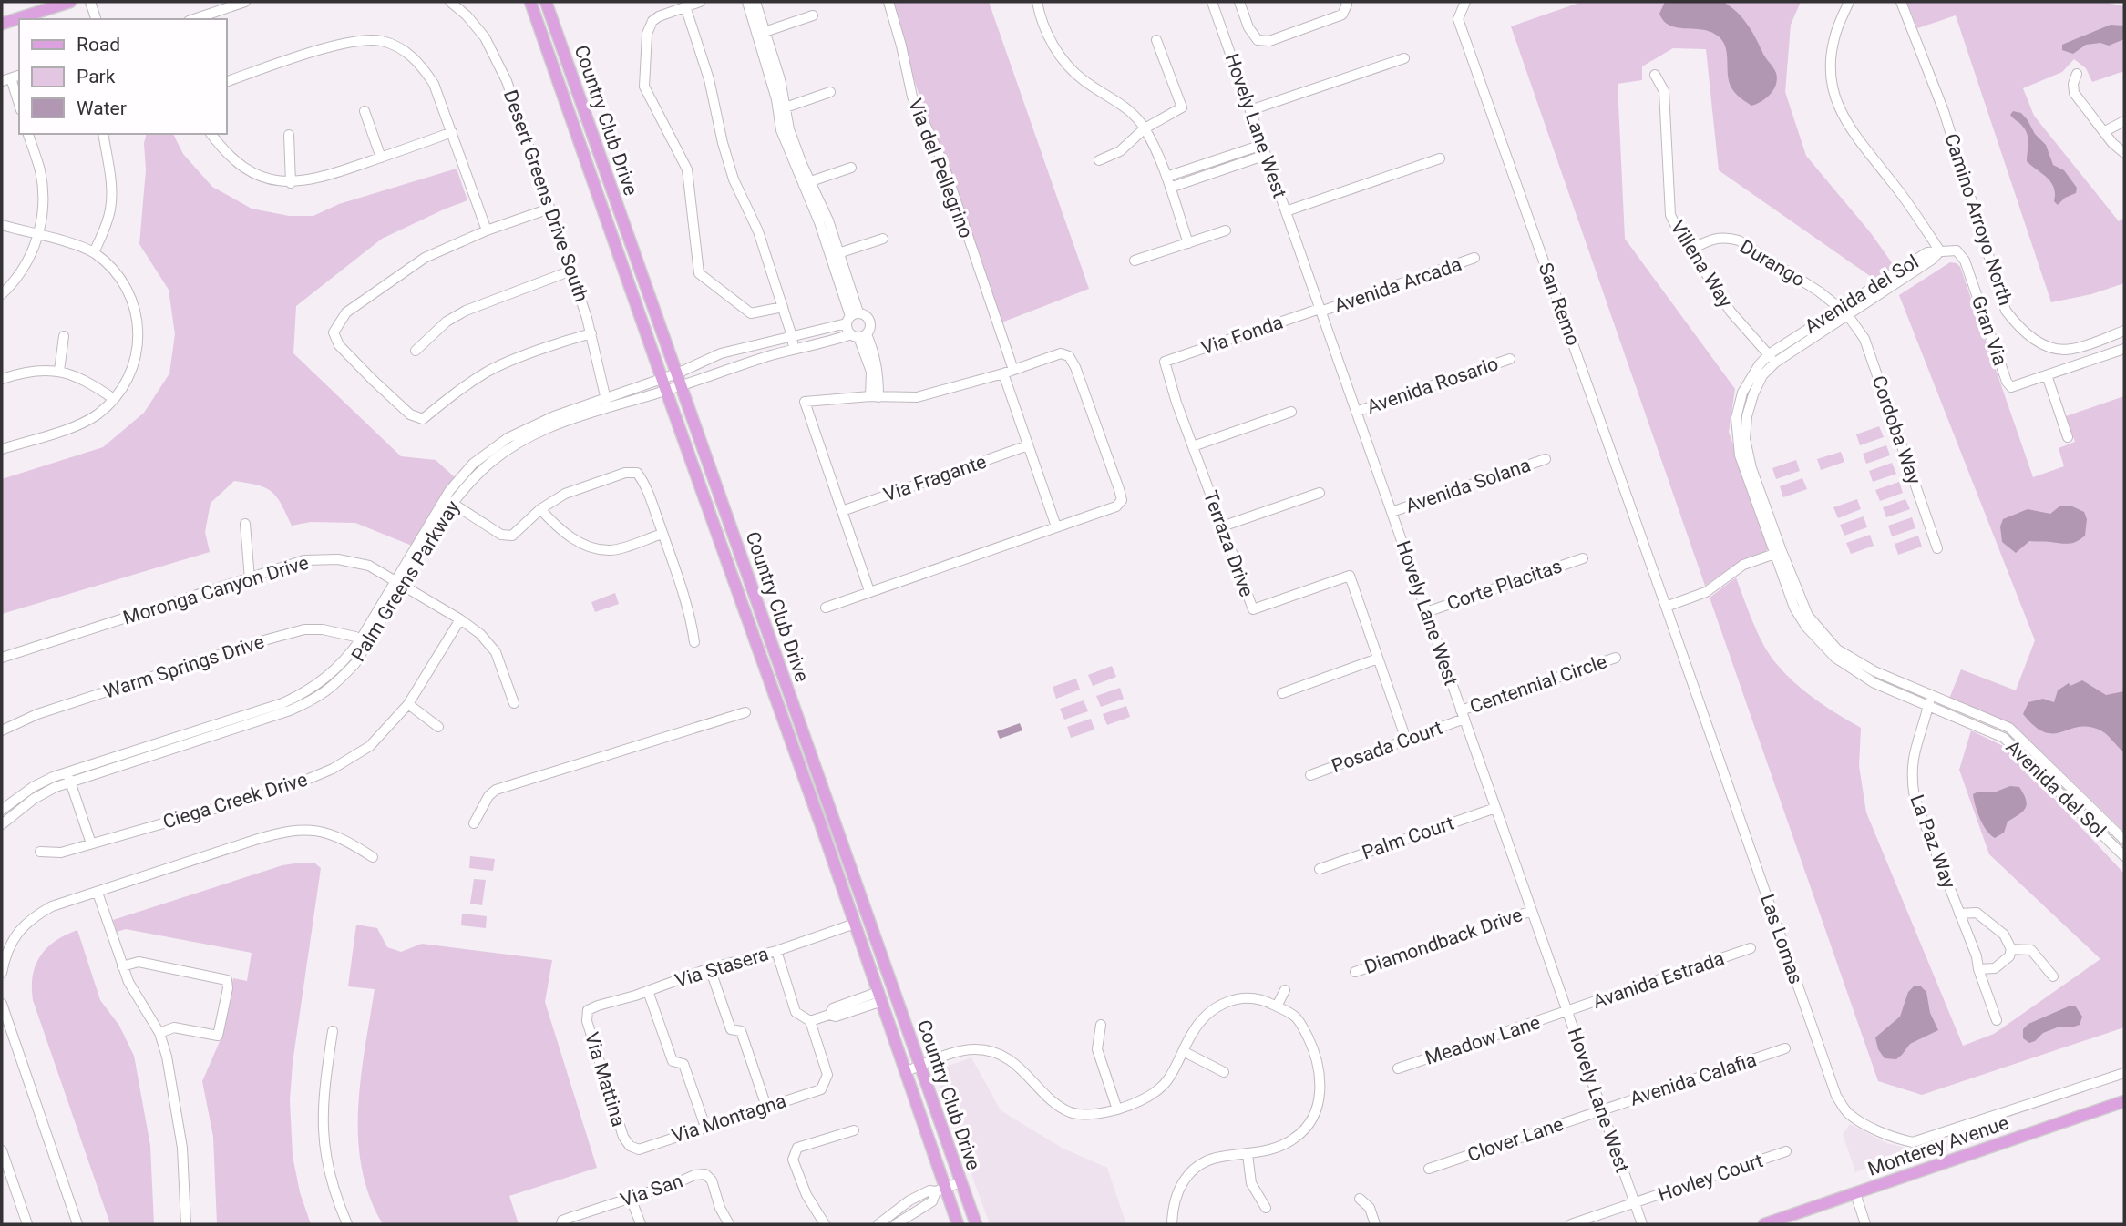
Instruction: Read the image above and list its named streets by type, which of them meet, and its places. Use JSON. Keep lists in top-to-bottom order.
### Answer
{
  "streets": {
    "main road": ["Country Club Drive", "Monterey Avenue"],
    "street": [
      "Hovely Lane West",
      "Via del Pellegrino",
      "Desert Greens Drive South",
      "Camino Arroyo North",
      "Durango",
      "Villena Way",
      "Avenida Arcada",
      "Avenida del Sol",
      "San Remo",
      "Gran Via",
      "Via Fonda",
      "Avenida Rosario",
      "Cordoba Way",
      "Via Fragante",
      "Avenida Solana",
      "Terraza Drive",
      "Palm Greens Parkway",
      "Corte Placitas",
      "Moronga Canyon Drive",
      "Warm Springs Drive",
      "Centennial Circle",
      "Posada Court",
      "Ciega Creek Drive",
      "Palm Court",
      "La Paz Way",
      "Las Lomas",
      "Diamondback Drive",
      "Via Stasera",
      "Avanida Estrada",
      "Meadow Lane",
      "Via Mattina",
      "Avenida Calafia",
      "Via Montagna",
      "Clover Lane",
      "Hovley Court",
      "Via San"
    ]
  },
  "crossings": [
    ["Country Club Drive", "Palm Greens Parkway"],
    ["Country Club Drive", "Via Stasera"],
    ["Hovely Lane West", "Avenida Arcada"],
    ["Hovely Lane West", "Via Fonda"],
    ["Hovely Lane West", "Avenida Rosario"],
    ["Hovely Lane West", "Avenida Solana"],
    ["Hovely Lane West", "Corte Placitas"],
    ["Hovely Lane West", "Centennial Circle"],
    ["Hovely Lane West", "Posada Court"],
    ["Hovely Lane West", "Palm Court"],
    ["Hovely Lane West", "Diamondback Drive"],
    ["Hovely Lane West", "Avanida Estrada"],
    ["Hovely Lane West", "Meadow Lane"],
    ["Hovely Lane West", "Avenida Calafia"],
    ["Hovely Lane West", "Clover Lane"],
    ["Hovely Lane West", "Hovley Court"],
    ["Desert Greens Drive South", "Palm Greens Parkway"],
    ["Durango", "Villena Way"],
    ["Durango", "Avenida del Sol"],
    ["Durango", "Cordoba Way"],
    ["Villena Way", "Avenida del Sol"],
    ["Avenida Arcada", "Via Fonda"],
    ["Avenida del Sol", "Gran Via"],
    ["Avenida del Sol", "Cordoba Way"],
    ["Avenida del Sol", "La Paz Way"],
    ["San Remo", "Las Lomas"],
    ["Via Fonda", "Terraza Drive"],
    ["Terraza Drive", "Posada Court"],
    ["Palm Greens Parkway", "Moronga Canyon Drive"],
    ["Palm Greens Parkway", "Warm Springs Drive"],
    ["Moronga Canyon Drive", "Ciega Creek Drive"],
    ["Centennial Circle", "Posada Court"],
    ["Via Stasera", "Via Mattina"],
    ["Avanida Estrada", "Meadow Lane"],
    ["Via Mattina", "Via Montagna"],
    ["Avenida Calafia", "Clover Lane"]
  ],
  "legend": ["Road", "Park", "Water"]
}
